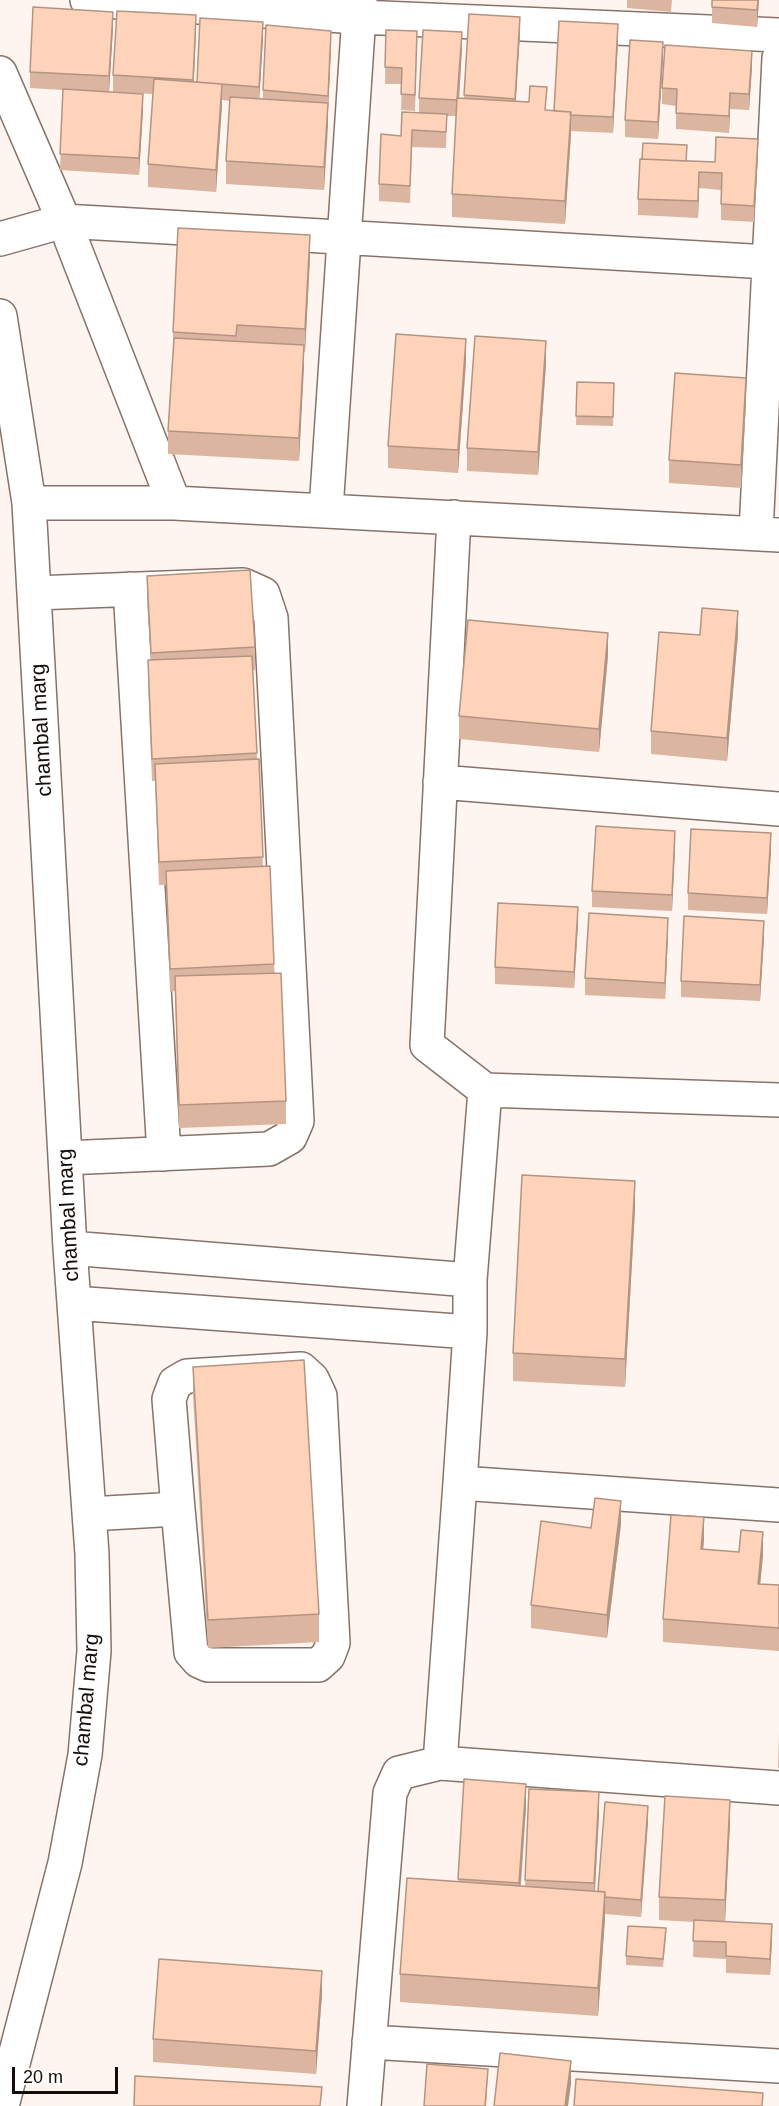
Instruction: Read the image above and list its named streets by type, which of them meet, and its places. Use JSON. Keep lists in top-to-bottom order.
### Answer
{
  "streets": {
    "street": ["chambal marg"]
  },
  "scale_bar": "20 m"
}
